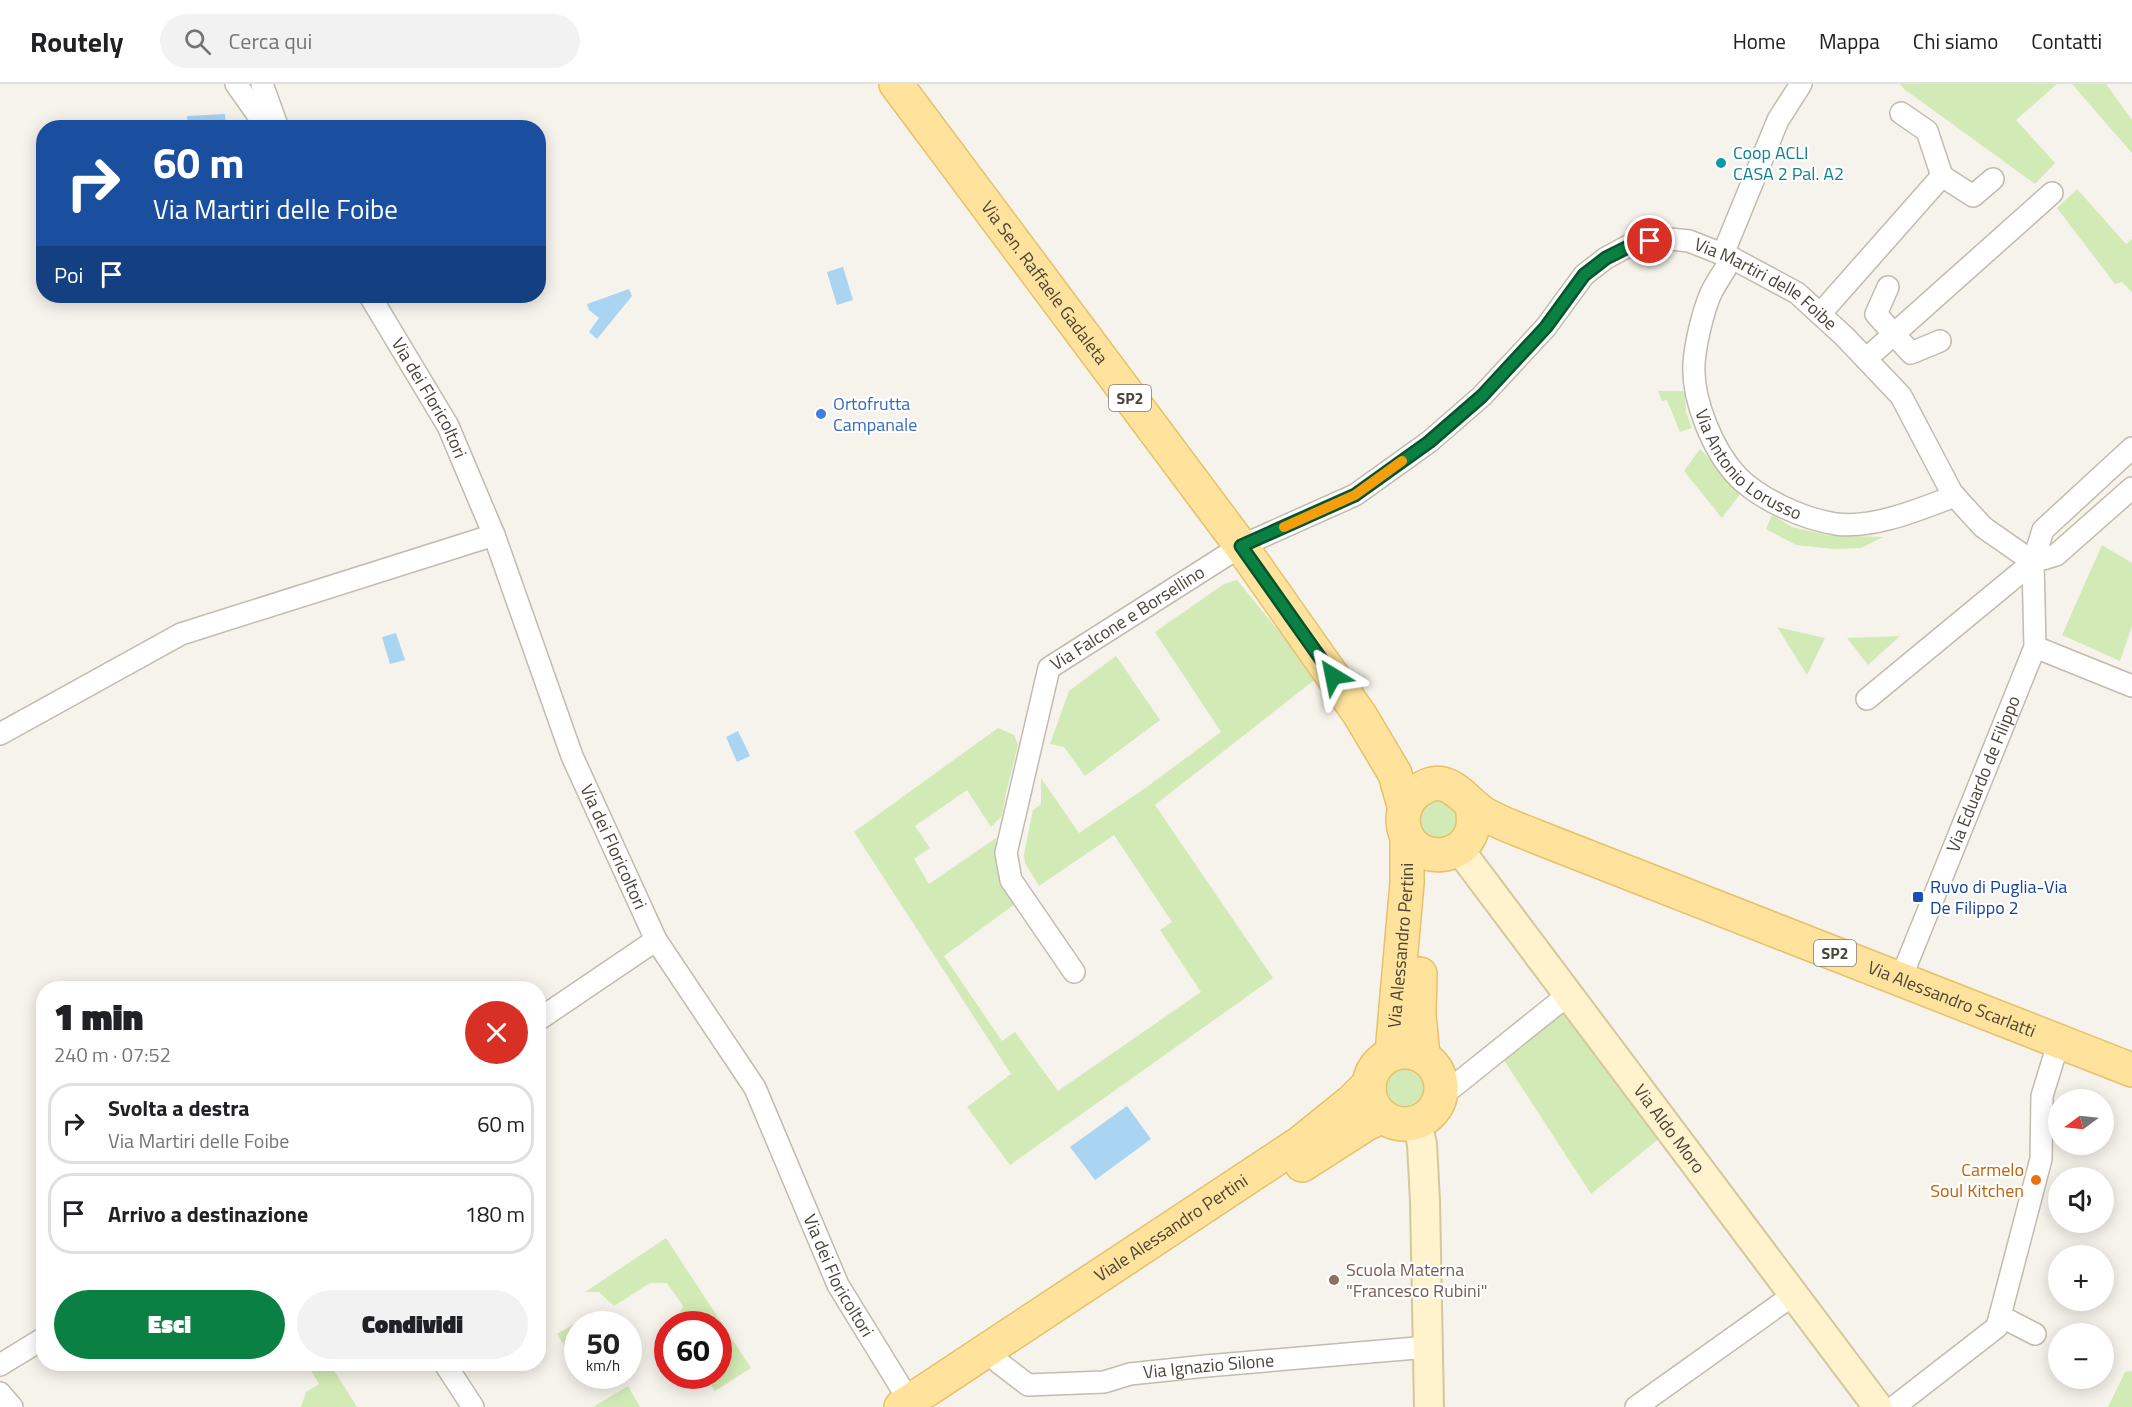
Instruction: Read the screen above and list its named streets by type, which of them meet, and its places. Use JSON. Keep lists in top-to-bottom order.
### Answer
{
  "streets": {
    "main road": [
      "Via Sen. Raffaele Gadaleta",
      "SP2",
      "Via Alessandro Pertini",
      "Via Alessandro Scarlatti",
      "Via Aldo Moro",
      "Viale Alessandro Pertini"
    ],
    "street": [
      "Via Martiri delle Foibe",
      "Via dei Floricoltori",
      "Via Antonio Lorusso",
      "Via Falcone e Borsellino",
      "Via Eduardo de Filippo",
      "Via Ignazio Silone"
    ]
  },
  "crossings": [
    ["Via Sen. Raffaele Gadaleta", "Via Martiri delle Foibe"],
    ["Via Sen. Raffaele Gadaleta", "Via Falcone e Borsellino"],
    ["Via Sen. Raffaele Gadaleta", "Via Alessandro Pertini"],
    ["Via Sen. Raffaele Gadaleta", "Via Alessandro Scarlatti"],
    ["Via Sen. Raffaele Gadaleta", "Via Aldo Moro"],
    ["Via Martiri delle Foibe", "Via Antonio Lorusso"],
    ["Via Martiri delle Foibe", "Via Falcone e Borsellino"],
    ["Via Martiri delle Foibe", "Via Eduardo de Filippo"],
    ["Via Eduardo de Filippo", "Via Alessandro Scarlatti"],
    ["Via Alessandro Pertini", "Via Alessandro Scarlatti"],
    ["Via Alessandro Pertini", "Via Aldo Moro"],
    ["Via Alessandro Pertini", "Viale Alessandro Pertini"],
    ["Via Alessandro Scarlatti", "Via Aldo Moro"],
    ["Viale Alessandro Pertini", "Via Ignazio Silone"]
  ],
  "places": {
    "other": [
      "Coop ACLI CASA 2 Pal. A2",
      "Ortofrutta Campanale",
      "Carmelo Soul Kitchen",
      "Scuola Materna \"Francesco Rubini\""
    ],
    "transit": ["Ruvo di Puglia-Via De Filippo 2"]
  },
  "north": "left",
  "page": {
    "header": "Routely",
    "search": "Cerca qui",
    "nav": [
      "Home",
      "Mappa",
      "Chi siamo",
      "Contatti"
    ],
    "turn": ["60 m", "Via Martiri delle Foibe"],
    "then": "Poi",
    "heading": ["1 min", "240 m · 07:52"],
    "list": [
      {
        "name": "Svolta a destra",
        "note": "Via Martiri delle Foibe",
        "value": "60 m"
      },
      {
        "name": "Arrivo a destinazione",
        "value": "180 m"
      }
    ],
    "map_buttons": ["+", "−"],
    "buttons": ["Esci", "Condividi"],
    "speed": "50 km/h",
    "limit": "60"
  }
}
